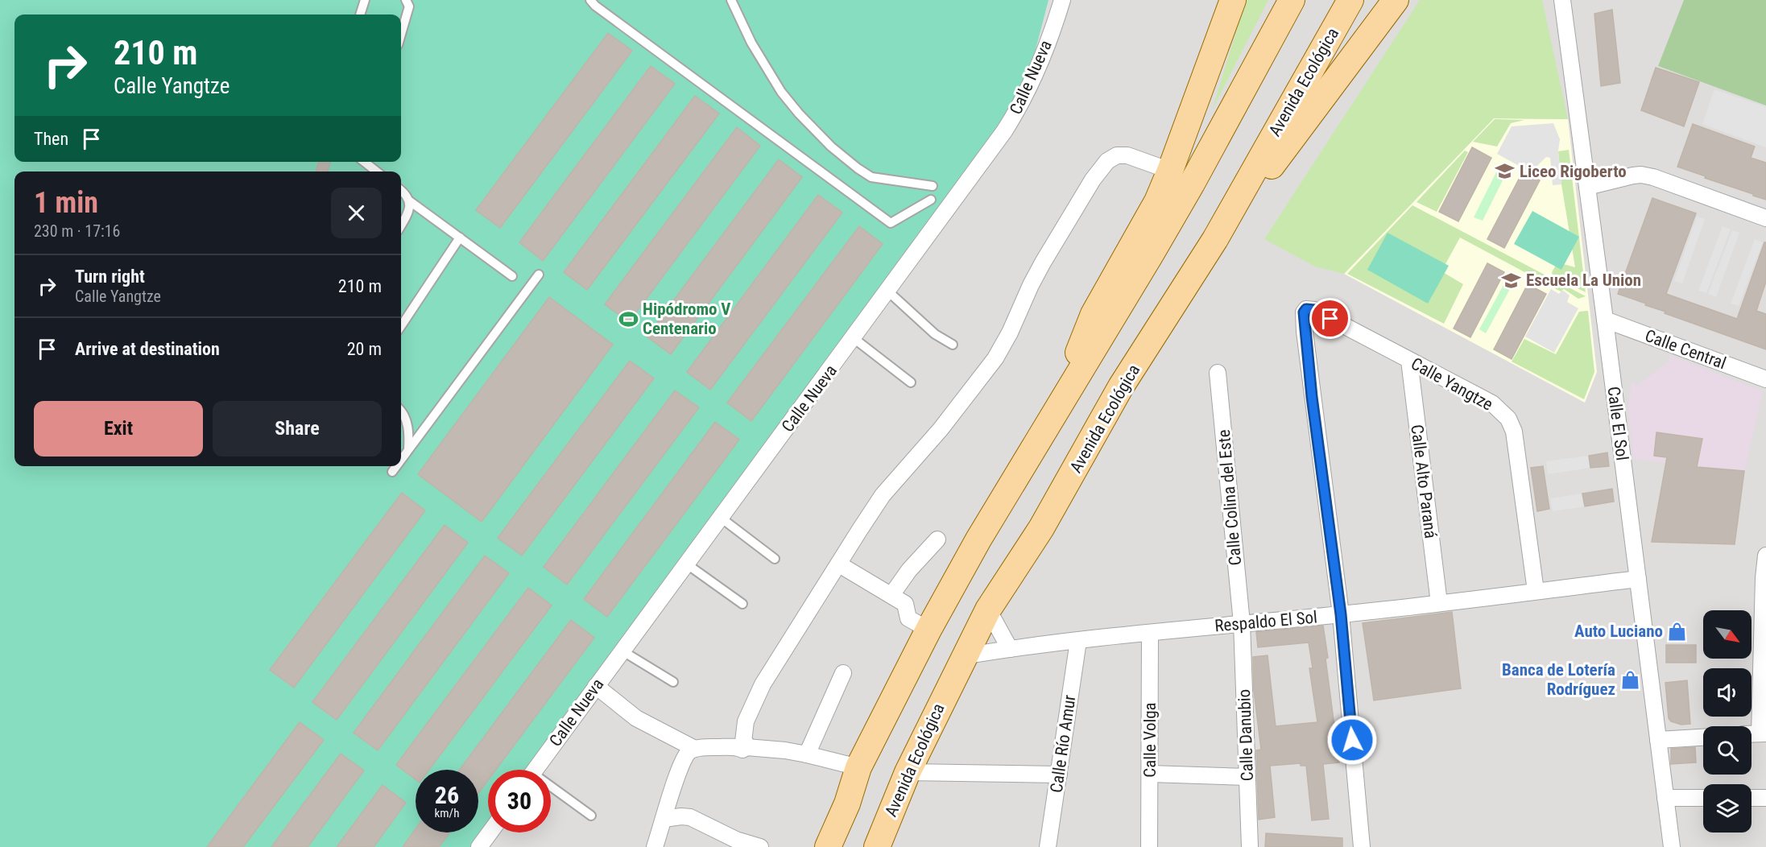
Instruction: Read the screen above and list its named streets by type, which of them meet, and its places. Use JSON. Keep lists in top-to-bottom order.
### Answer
{
  "streets": {
    "main road": ["Avenida Ecológica"],
    "street": [
      "Calle Nueva",
      "Calle Central",
      "Calle Yangtze",
      "Calle El Sol",
      "Calle Alto Paraná",
      "Calle Colina del Este",
      "Respaldo El Sol",
      "Calle Danubio",
      "Calle Volga",
      "Calle Río Amur"
    ]
  },
  "crossings": [
    ["Avenida Ecológica", "Respaldo El Sol"],
    ["Calle Central", "Calle El Sol"],
    ["Calle Yangtze", "Calle Alto Paraná"],
    ["Calle Yangtze", "Respaldo El Sol"],
    ["Calle El Sol", "Respaldo El Sol"],
    ["Calle Alto Paraná", "Respaldo El Sol"],
    ["Calle Colina del Este", "Respaldo El Sol"],
    ["Calle Colina del Este", "Calle Danubio"],
    ["Respaldo El Sol", "Calle Danubio"],
    ["Respaldo El Sol", "Calle Volga"],
    ["Respaldo El Sol", "Calle Río Amur"]
  ],
  "places": {
    "school or university": ["Liceo Rigoberto", "Escuela La Union"],
    "sports": ["Hipódromo V Centenario"],
    "shop": ["Auto Luciano", "Banca de Lotería Rodríguez"]
  },
  "north": "bottom right",
  "page": {
    "turn": ["210 m", "Calle Yangtze"],
    "then": "Then",
    "heading": ["1 min", "230 m · 17:16"],
    "list": [
      {
        "name": "Turn right",
        "note": "Calle Yangtze",
        "value": "210 m"
      },
      {
        "name": "Arrive at destination",
        "value": "20 m"
      }
    ],
    "buttons": ["Exit", "Share"],
    "speed": "26 km/h",
    "limit": "30"
  }
}
